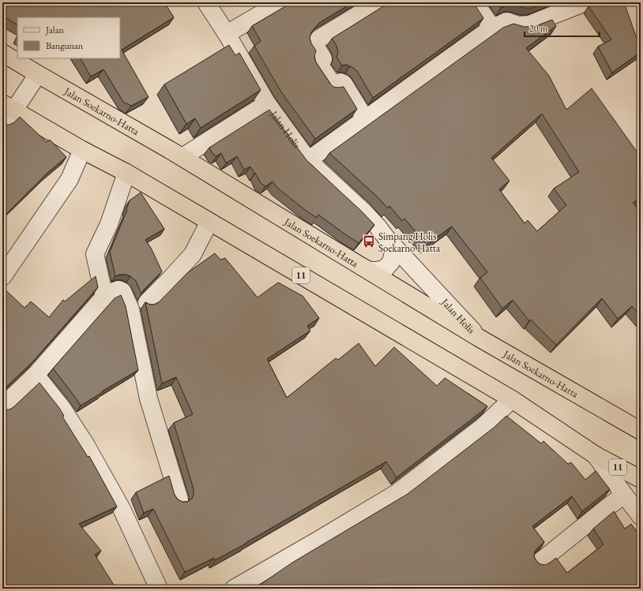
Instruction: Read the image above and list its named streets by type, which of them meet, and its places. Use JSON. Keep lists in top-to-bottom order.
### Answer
{
  "streets": {
    "highway": ["Jalan Soekarno-Hatta", "11"],
    "street": ["Jalan Holis"]
  },
  "crossings": [
    ["Jalan Soekarno-Hatta", "Jalan Holis"]
  ],
  "places": {
    "bus stop": ["Simpang Holis Soekarno Hatta"]
  },
  "legend": ["Jalan", "Bangunan"],
  "scale_bar": "20 m"
}
